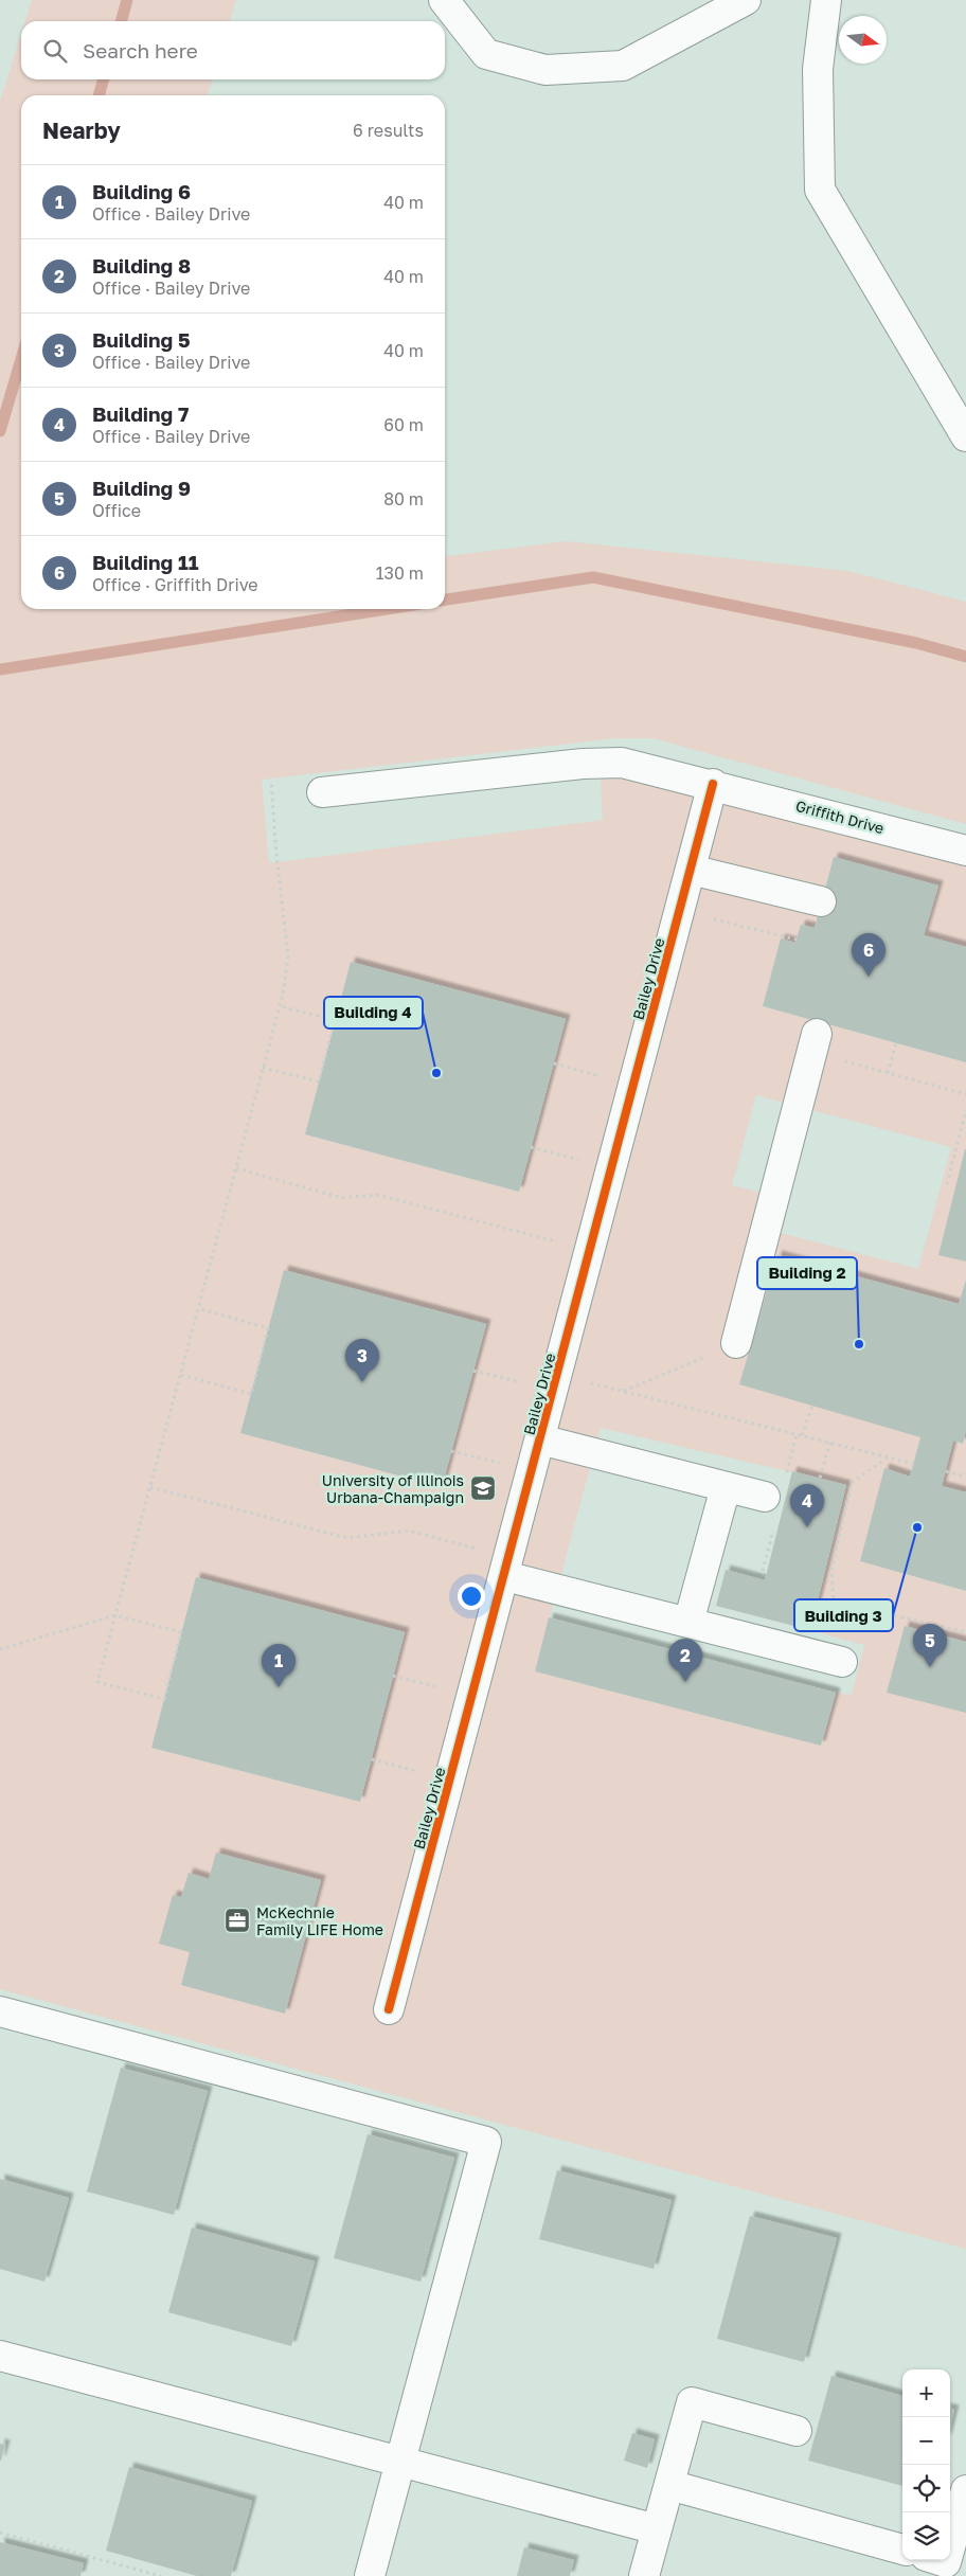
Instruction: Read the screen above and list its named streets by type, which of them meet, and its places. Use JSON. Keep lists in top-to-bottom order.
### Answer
{
  "streets": {
    "street": ["Griffith Drive", "Bailey Drive"]
  },
  "crossings": [
    ["Griffith Drive", "Bailey Drive"]
  ],
  "places": {
    "other": ["Building 4", "Building 2", "Building 3"],
    "school or university": ["University of Illinois Urbana-Champaign"],
    "office": ["McKechnie Family LIFE Home"]
  },
  "north": "right",
  "page": {
    "search": "Search here",
    "heading": ["Nearby", "6 results"],
    "list": [
      {
        "mark": "1",
        "name": "Building 6",
        "note": "Office · Bailey Drive",
        "value": "40 m"
      },
      {
        "mark": "2",
        "name": "Building 8",
        "note": "Office · Bailey Drive",
        "value": "40 m"
      },
      {
        "mark": "3",
        "name": "Building 5",
        "note": "Office · Bailey Drive",
        "value": "40 m"
      },
      {
        "mark": "4",
        "name": "Building 7",
        "note": "Office · Bailey Drive",
        "value": "60 m"
      },
      {
        "mark": "5",
        "name": "Building 9",
        "note": "Office",
        "value": "80 m"
      },
      {
        "mark": "6",
        "name": "Building 11",
        "note": "Office · Griffith Drive",
        "value": "130 m"
      }
    ],
    "pins": [
      "6",
      "3",
      "4",
      "5",
      "2",
      "1"
    ],
    "map_buttons": ["+", "−"]
  }
}
